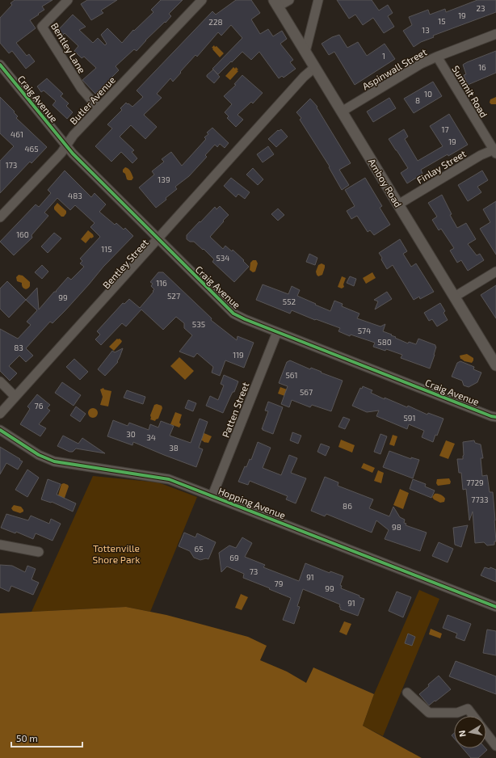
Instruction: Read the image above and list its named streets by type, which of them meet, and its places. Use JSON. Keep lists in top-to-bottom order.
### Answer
{
  "streets": {
    "street": [
      "Bentley Lane",
      "Aspinwall Street",
      "Summit Road",
      "Craig Avenue",
      "Butler Avenue",
      "Finlay Street",
      "Amboy Road",
      "Bentley Street",
      "Patten Street",
      "Hopping Avenue"
    ]
  },
  "crossings": [
    ["Bentley Lane", "Butler Avenue"],
    ["Aspinwall Street", "Summit Road"],
    ["Aspinwall Street", "Amboy Road"],
    ["Summit Road", "Finlay Street"],
    ["Craig Avenue", "Butler Avenue"],
    ["Craig Avenue", "Bentley Street"],
    ["Craig Avenue", "Patten Street"],
    ["Finlay Street", "Amboy Road"],
    ["Amboy Road", "Bentley Street"],
    ["Patten Street", "Hopping Avenue"]
  ],
  "parks": ["Tottenville Shore Park"],
  "house_numbers": [
    "23",
    "19",
    "15",
    "228",
    "13",
    "1",
    "16",
    "10",
    "8",
    "17",
    "461",
    "19",
    "465",
    "173",
    "139",
    "483",
    "160",
    "115",
    "534",
    "116",
    "527",
    "99",
    "552",
    "535",
    "574",
    "580",
    "83",
    "119",
    "561",
    "567",
    "76",
    "591",
    "30",
    "34",
    "38",
    "7729",
    "7733",
    "86",
    "98",
    "65",
    "69",
    "73",
    "91",
    "79",
    "99",
    "91"
  ],
  "scale_bar": "50 m",
  "north": "left"
}
